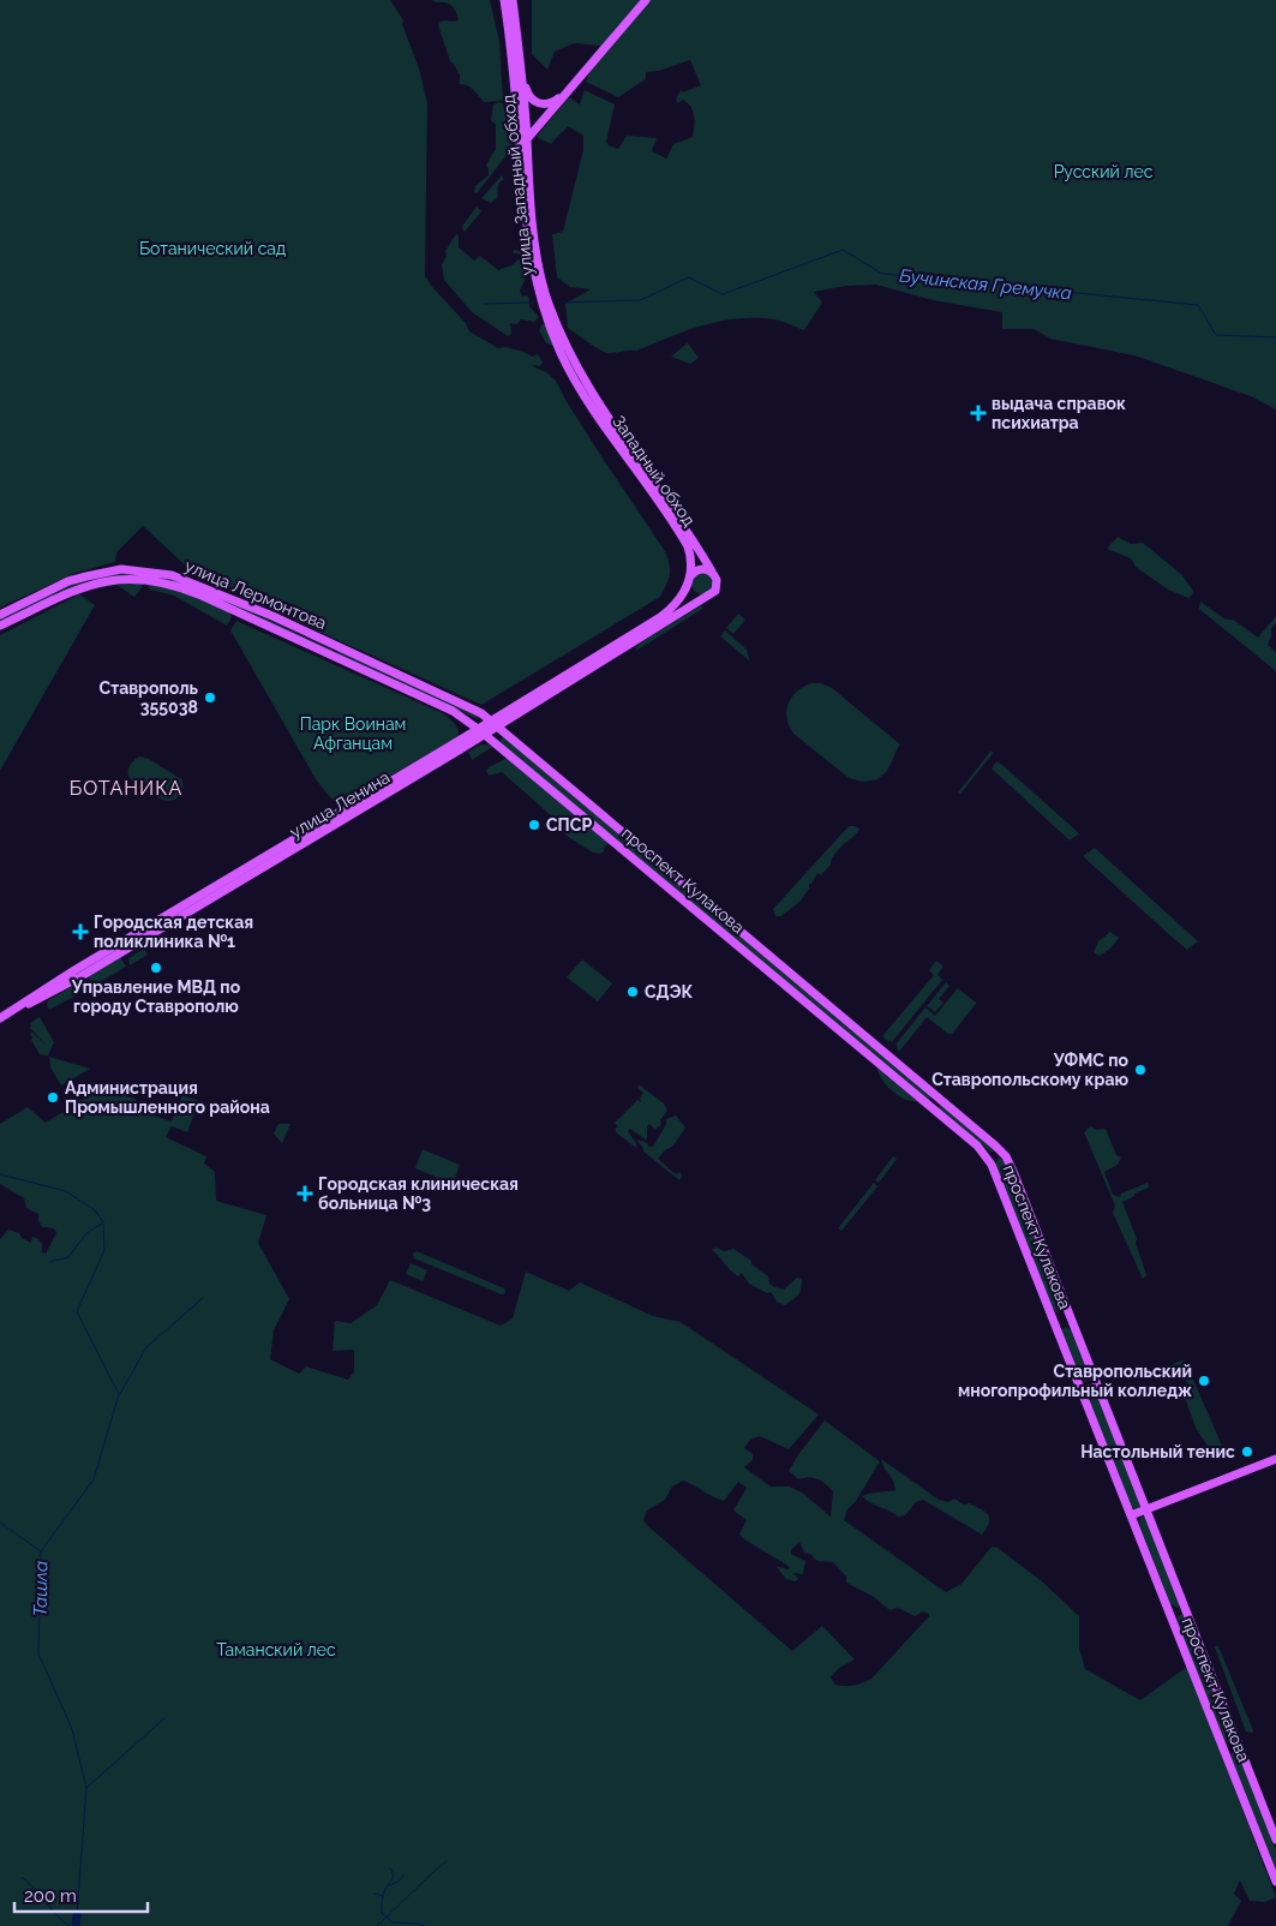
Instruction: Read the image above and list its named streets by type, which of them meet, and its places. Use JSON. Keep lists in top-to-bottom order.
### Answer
{
  "streets": {
    "main road": [
      "улица Западный обход",
      "Западный обход",
      "улица Лермонтова",
      "улица Ленина",
      "проспект Кулакова"
    ]
  },
  "crossings": [
    ["улица Западный обход", "Западный обход"],
    ["улица Западный обход", "улица Ленина"],
    ["Западный обход", "улица Ленина"],
    ["улица Лермонтова", "улица Ленина"],
    ["улица Лермонтова", "проспект Кулакова"],
    ["улица Ленина", "проспект Кулакова"]
  ],
  "districts": ["БОТАНИКА"],
  "water": ["Бучинская Гремучка", "Ташла"],
  "parks": [
    "Русский лес",
    "Ботанический сад",
    "Парк Воинам Афганцам",
    "Таманский лес"
  ],
  "places": {
    "health": ["выдача справок психиатра", "Городская детская поликлиника №1", "Городская клиническая больница №3"],
    "other": [
      "Ставрополь 355038",
      "СПСР",
      "Управление МВД по городу Ставрополю",
      "СДЭК",
      "УФМС по Ставропольскому краю",
      "Администрация Промышленного района",
      "Ставропольский многопрофильный колледж",
      "Настольный тенис"
    ]
  },
  "scale_bar": "200 m"
}
